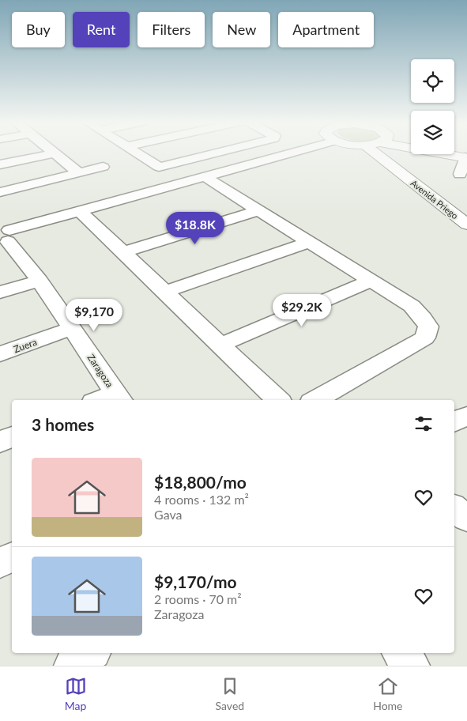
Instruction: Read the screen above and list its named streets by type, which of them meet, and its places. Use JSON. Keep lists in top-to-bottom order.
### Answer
{
  "streets": {
    "street": ["Avenida Priego", "Zuera", "Zaragoza"]
  },
  "crossings": [
    ["Zuera", "Zaragoza"]
  ],
  "page": {
    "chip": [
      "Buy",
      "Rent",
      "Filters",
      "New",
      "Apartment"
    ],
    "price": ["$18.8K", "$29.2K", "$9,170"],
    "heading": "3 homes",
    "list": [
      {
        "name": "$18,800/mo",
        "note": "4 rooms · 132 m² · Gava"
      },
      {
        "name": "$9,170/mo",
        "note": "2 rooms · 70 m² · Zaragoza"
      }
    ],
    "tabs": ["Map", "Saved", "Home"]
  }
}
